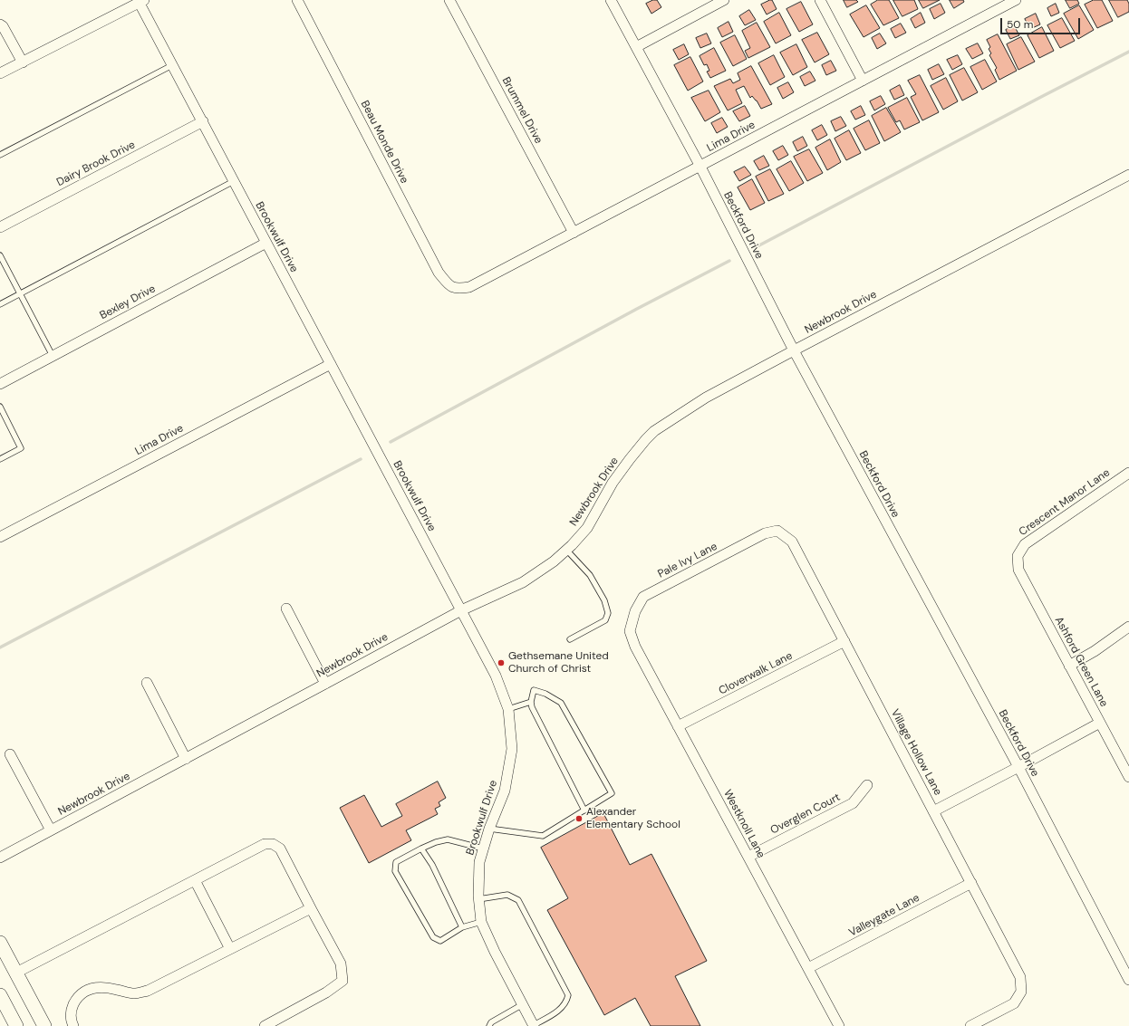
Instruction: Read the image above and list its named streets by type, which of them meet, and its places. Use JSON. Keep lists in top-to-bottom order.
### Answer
{
  "streets": {
    "street": [
      "Brummel Drive",
      "Lima Drive",
      "Beau Monde Drive",
      "Dairy Brook Drive",
      "Beckford Drive",
      "Brookwulf Drive",
      "Bexley Drive",
      "Newbrook Drive",
      "Crescent Manor Lane",
      "Pale Ivy Lane",
      "Ashford Green Lane",
      "Cloverwalk Lane",
      "Village Hollow Lane",
      "Overglen Court",
      "Westknoll Lane",
      "Valleygate Lane"
    ]
  },
  "crossings": [
    ["Brummel Drive", "Lima Drive"],
    ["Lima Drive", "Beau Monde Drive"],
    ["Lima Drive", "Beckford Drive"],
    ["Lima Drive", "Brookwulf Drive"],
    ["Dairy Brook Drive", "Brookwulf Drive"],
    ["Beckford Drive", "Newbrook Drive"],
    ["Brookwulf Drive", "Bexley Drive"],
    ["Brookwulf Drive", "Newbrook Drive"],
    ["Crescent Manor Lane", "Ashford Green Lane"],
    ["Pale Ivy Lane", "Village Hollow Lane"],
    ["Pale Ivy Lane", "Westknoll Lane"],
    ["Cloverwalk Lane", "Village Hollow Lane"],
    ["Cloverwalk Lane", "Westknoll Lane"],
    ["Village Hollow Lane", "Valleygate Lane"],
    ["Overglen Court", "Westknoll Lane"],
    ["Westknoll Lane", "Valleygate Lane"]
  ],
  "places": ["Gethsemane United Church of Christ", "Alexander Elementary School"],
  "scale_bar": "50 m"
}
